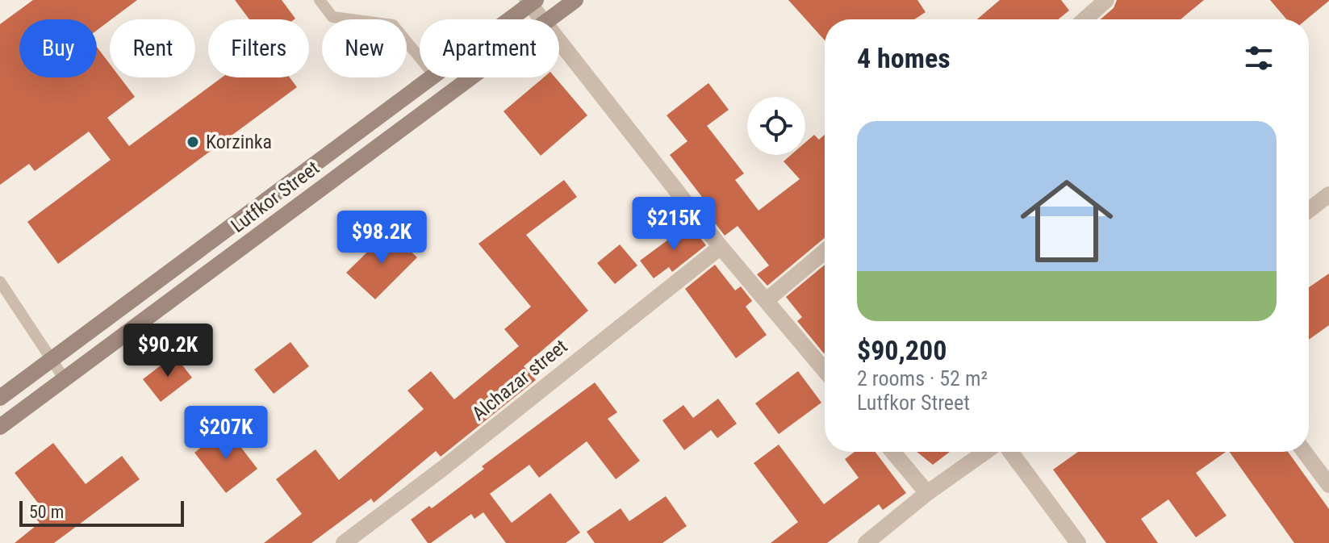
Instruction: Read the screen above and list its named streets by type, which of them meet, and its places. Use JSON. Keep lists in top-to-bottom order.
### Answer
{
  "streets": {
    "main road": ["Lutfkor Street"],
    "street": ["Alchazar street"]
  },
  "places": ["Korzinka"],
  "scale_bar": "50 m",
  "page": {
    "chip": [
      "Buy",
      "Rent",
      "Filters",
      "New",
      "Apartment"
    ],
    "heading": "4 homes",
    "list": [
      {
        "name": "$90,200",
        "note": "2 rooms · 52 m² · Lutfkor Street"
      }
    ],
    "price": [
      "$215K",
      "$98.2K",
      "$90.2K",
      "$207K"
    ],
    "scale": "50 m"
  }
}
